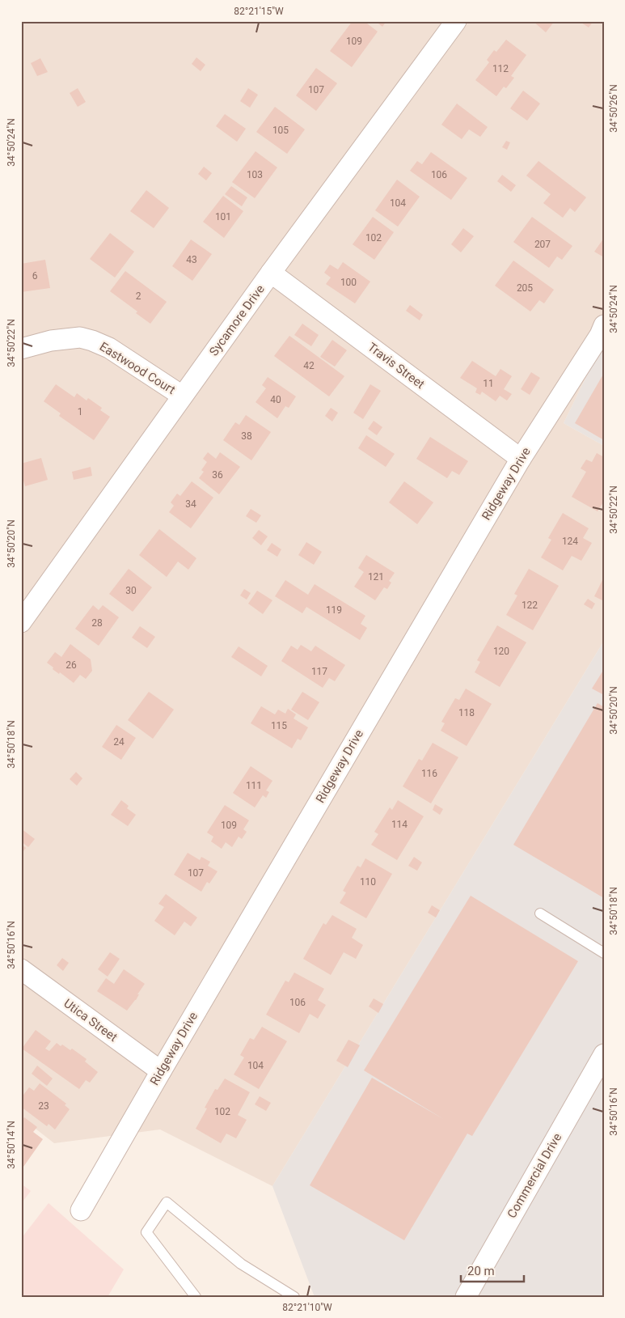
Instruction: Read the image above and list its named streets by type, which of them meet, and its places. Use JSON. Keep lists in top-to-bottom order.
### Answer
{
  "streets": {
    "street": [
      "Sycamore Drive",
      "Travis Street",
      "Eastwood Court",
      "Ridgeway Drive",
      "Utica Street",
      "Commercial Drive"
    ]
  },
  "crossings": [
    ["Sycamore Drive", "Travis Street"],
    ["Sycamore Drive", "Eastwood Court"],
    ["Travis Street", "Ridgeway Drive"],
    ["Ridgeway Drive", "Utica Street"]
  ],
  "house_numbers": [
    "109",
    "112",
    "107",
    "105",
    "103",
    "106",
    "104",
    "101",
    "102",
    "207",
    "43",
    "6",
    "100",
    "205",
    "2",
    "42",
    "11",
    "40",
    "1",
    "38",
    "36",
    "34",
    "124",
    "121",
    "30",
    "122",
    "119",
    "28",
    "120",
    "26",
    "117",
    "118",
    "115",
    "24",
    "116",
    "111",
    "114",
    "109",
    "107",
    "110",
    "106",
    "104",
    "23",
    "102"
  ],
  "scale_bar": "20 m",
  "coordinates": [
    "82°21'15\"W",
    "34°50'26\"N",
    "34°50'24\"N",
    "34°50'22\"N",
    "34°50'20\"N",
    "34°50'18\"N",
    "34°50'16\"N",
    "34°50'14\"N",
    "82°21'10\"W"
  ]
}
